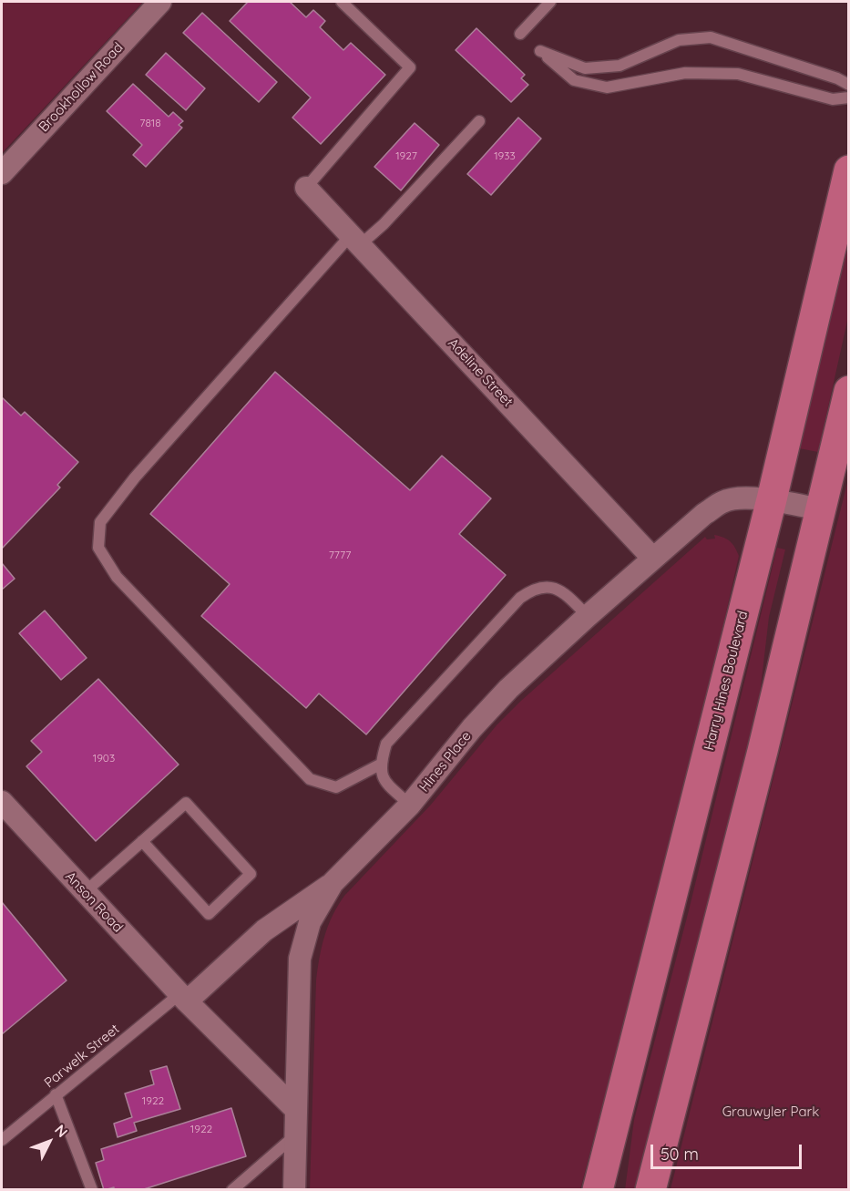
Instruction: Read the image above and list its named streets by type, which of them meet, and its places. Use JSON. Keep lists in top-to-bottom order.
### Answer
{
  "streets": {
    "main road": ["Harry Hines Boulevard"],
    "street": [
      "Brookhollow Road",
      "Adeline Street",
      "Hines Place",
      "Anson Road"
    ],
    "lane": ["Parwelk Street"]
  },
  "crossings": [
    ["Adeline Street", "Hines Place"],
    ["Harry Hines Boulevard", "Hines Place"],
    ["Hines Place", "Anson Road"],
    ["Anson Road", "Parwelk Street"]
  ],
  "parks": ["Grauwyler Park"],
  "house_numbers": [
    "7818",
    "1927",
    "1933",
    "7777",
    "1903",
    "1922",
    "1922"
  ],
  "scale_bar": "50 m",
  "north": "top right"
}
